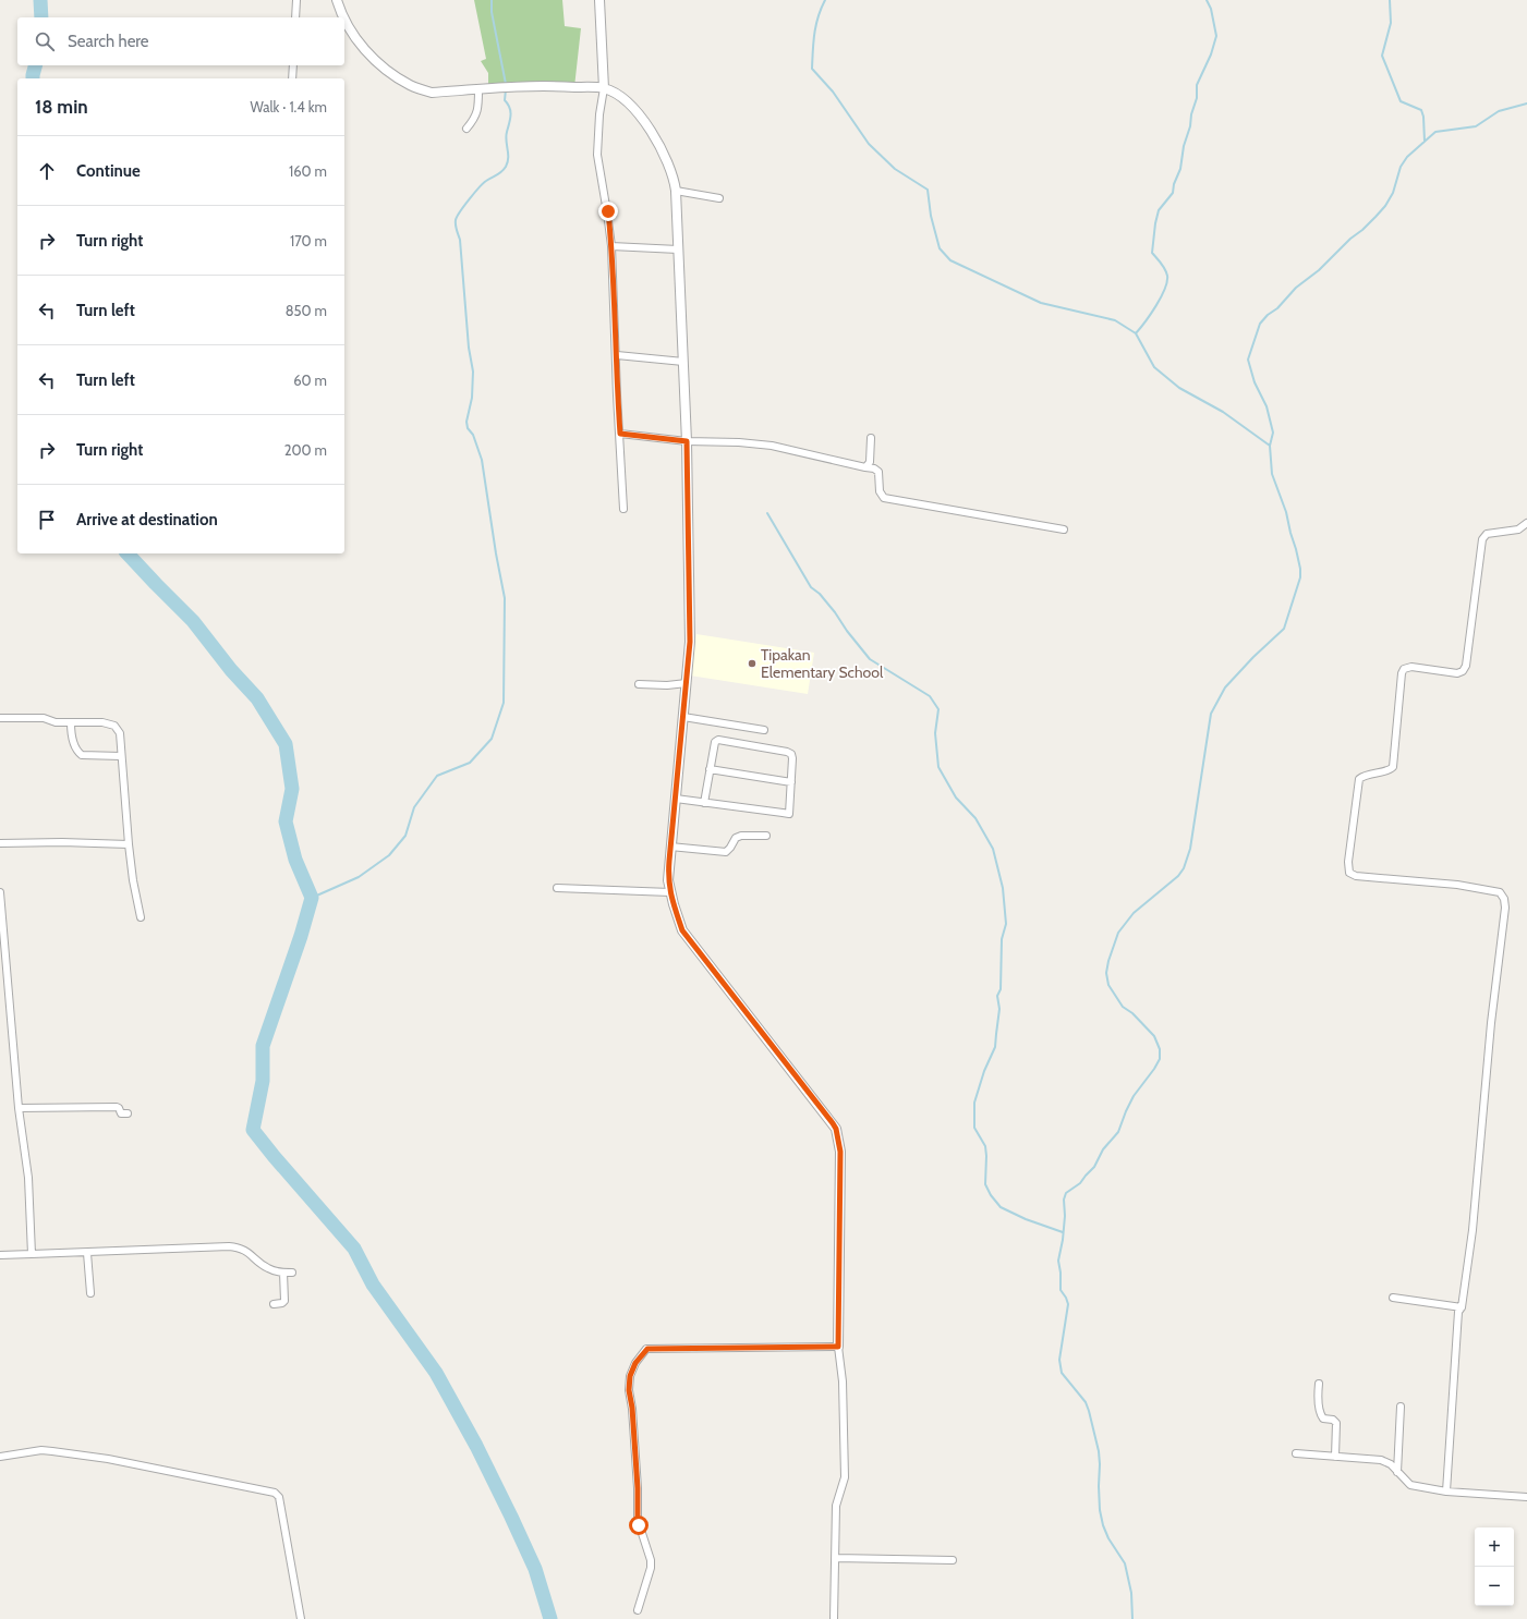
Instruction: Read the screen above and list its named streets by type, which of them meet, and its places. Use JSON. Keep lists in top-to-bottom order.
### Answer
{
  "places": ["Tipakan Elementary School"],
  "page": {
    "search": "Search here",
    "heading": ["18 min", "Walk · 1.4 km"],
    "list": [
      ["Continue", "160 m"],
      ["Turn right", "170 m"],
      ["Turn left", "850 m"],
      ["Turn left", "60 m"],
      ["Turn right", "200 m"],
      "Arrive at destination"
    ],
    "map_buttons": ["+", "−"]
  }
}
